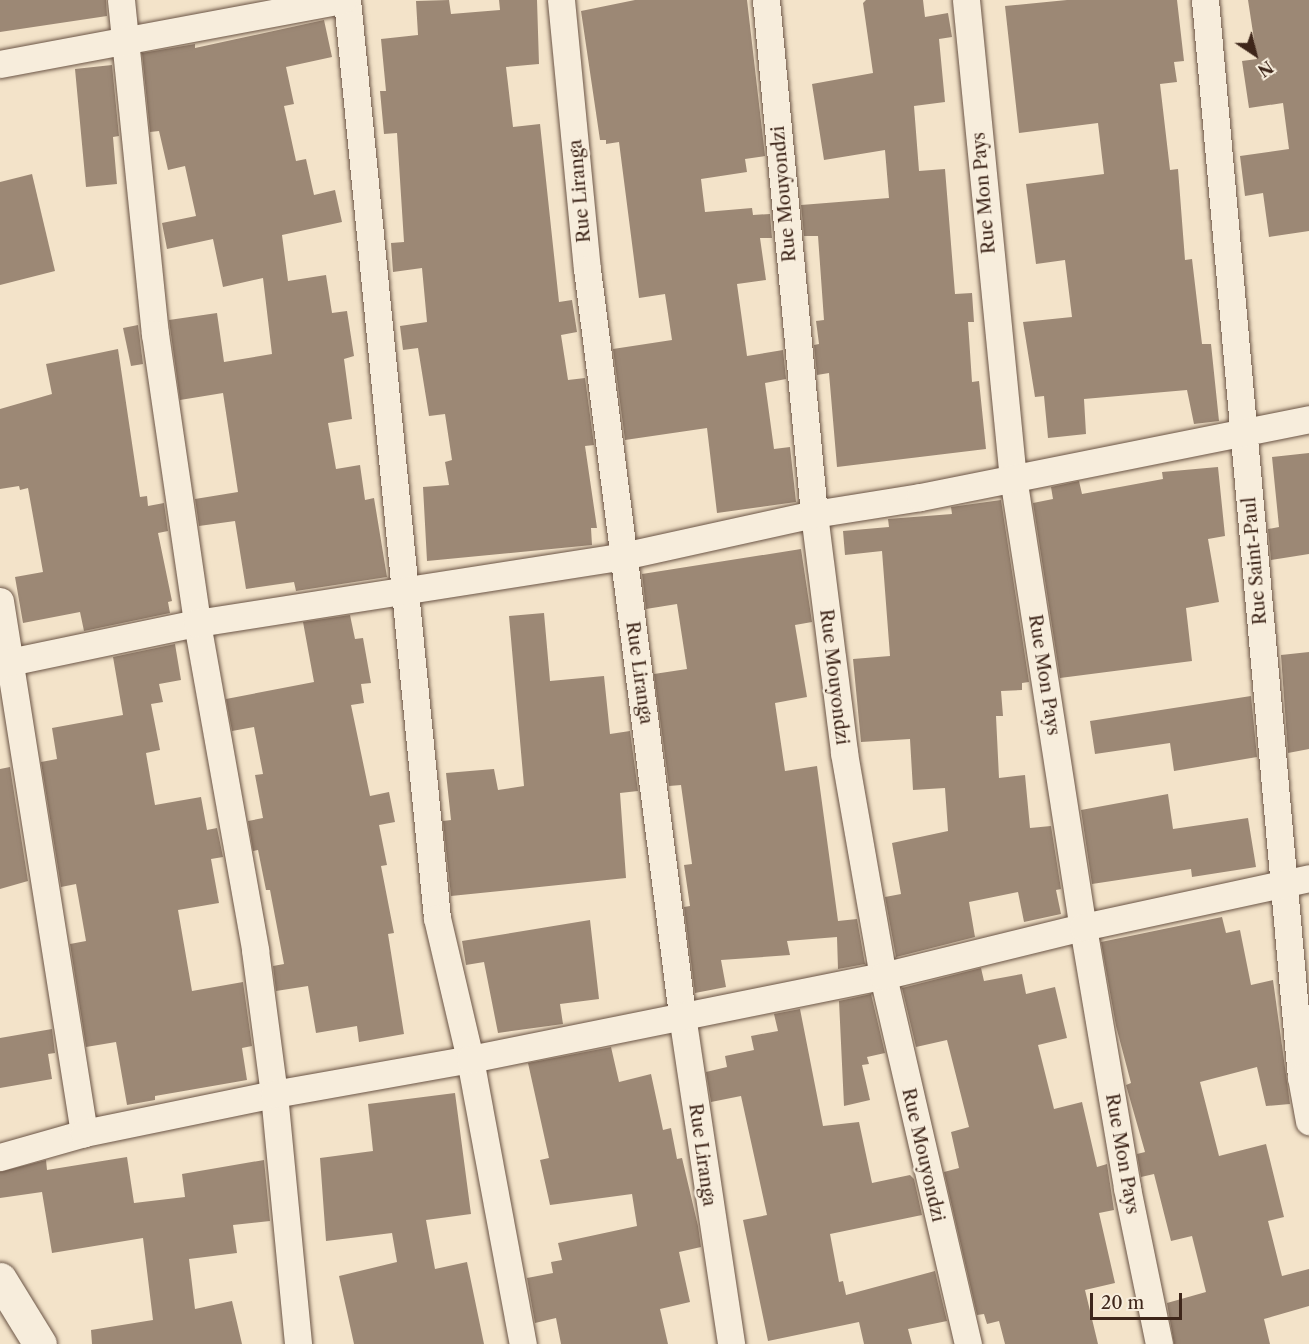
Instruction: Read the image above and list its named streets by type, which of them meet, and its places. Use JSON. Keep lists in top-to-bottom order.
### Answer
{
  "streets": {
    "street": [
      "Rue Liranga",
      "Rue Mon Pays",
      "Rue Mouyondzi",
      "Rue Saint-Paul"
    ]
  },
  "scale_bar": "20 m",
  "north": "bottom right"
}
